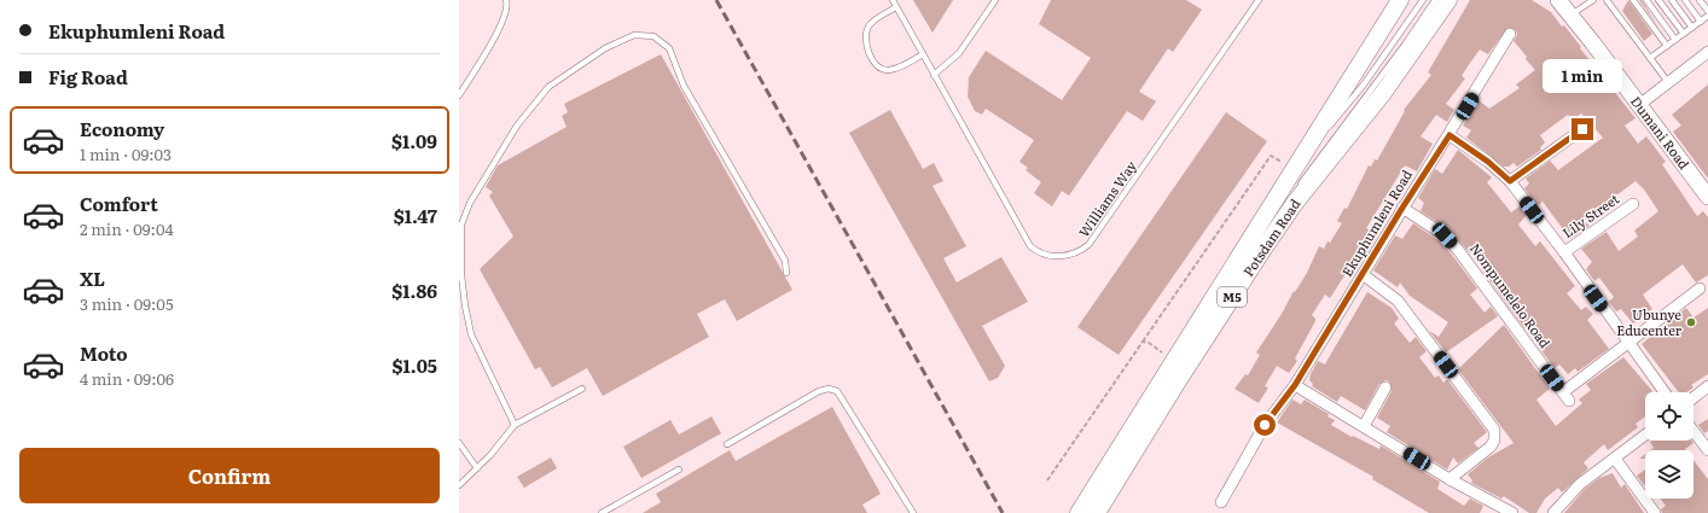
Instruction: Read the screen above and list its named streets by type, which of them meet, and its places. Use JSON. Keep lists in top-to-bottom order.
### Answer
{
  "streets": {
    "main road": ["Potsdam Road", "M5"],
    "street": [
      "Dumani Road",
      "Lily Street",
      "Ekuphumleni Road",
      "Nompumelelo Road"
    ],
    "lane": ["Williams Way"]
  },
  "crossings": [
    ["Ekuphumleni Road", "Nompumelelo Road"]
  ],
  "places": ["Ubunye Educenter"],
  "page": {
    "banner": ["Ekuphumleni Road", "Fig Road"],
    "bubble": "1 min",
    "list": [
      {
        "name": "Economy",
        "note": "1 min · 09:03",
        "value": "$1.09"
      },
      {
        "name": "Comfort",
        "note": "2 min · 09:04",
        "value": "$1.47"
      },
      {
        "name": "XL",
        "note": "3 min · 09:05",
        "value": "$1.86"
      },
      {
        "name": "Moto",
        "note": "4 min · 09:06",
        "value": "$1.05"
      }
    ],
    "buttons": "Confirm"
  }
}
